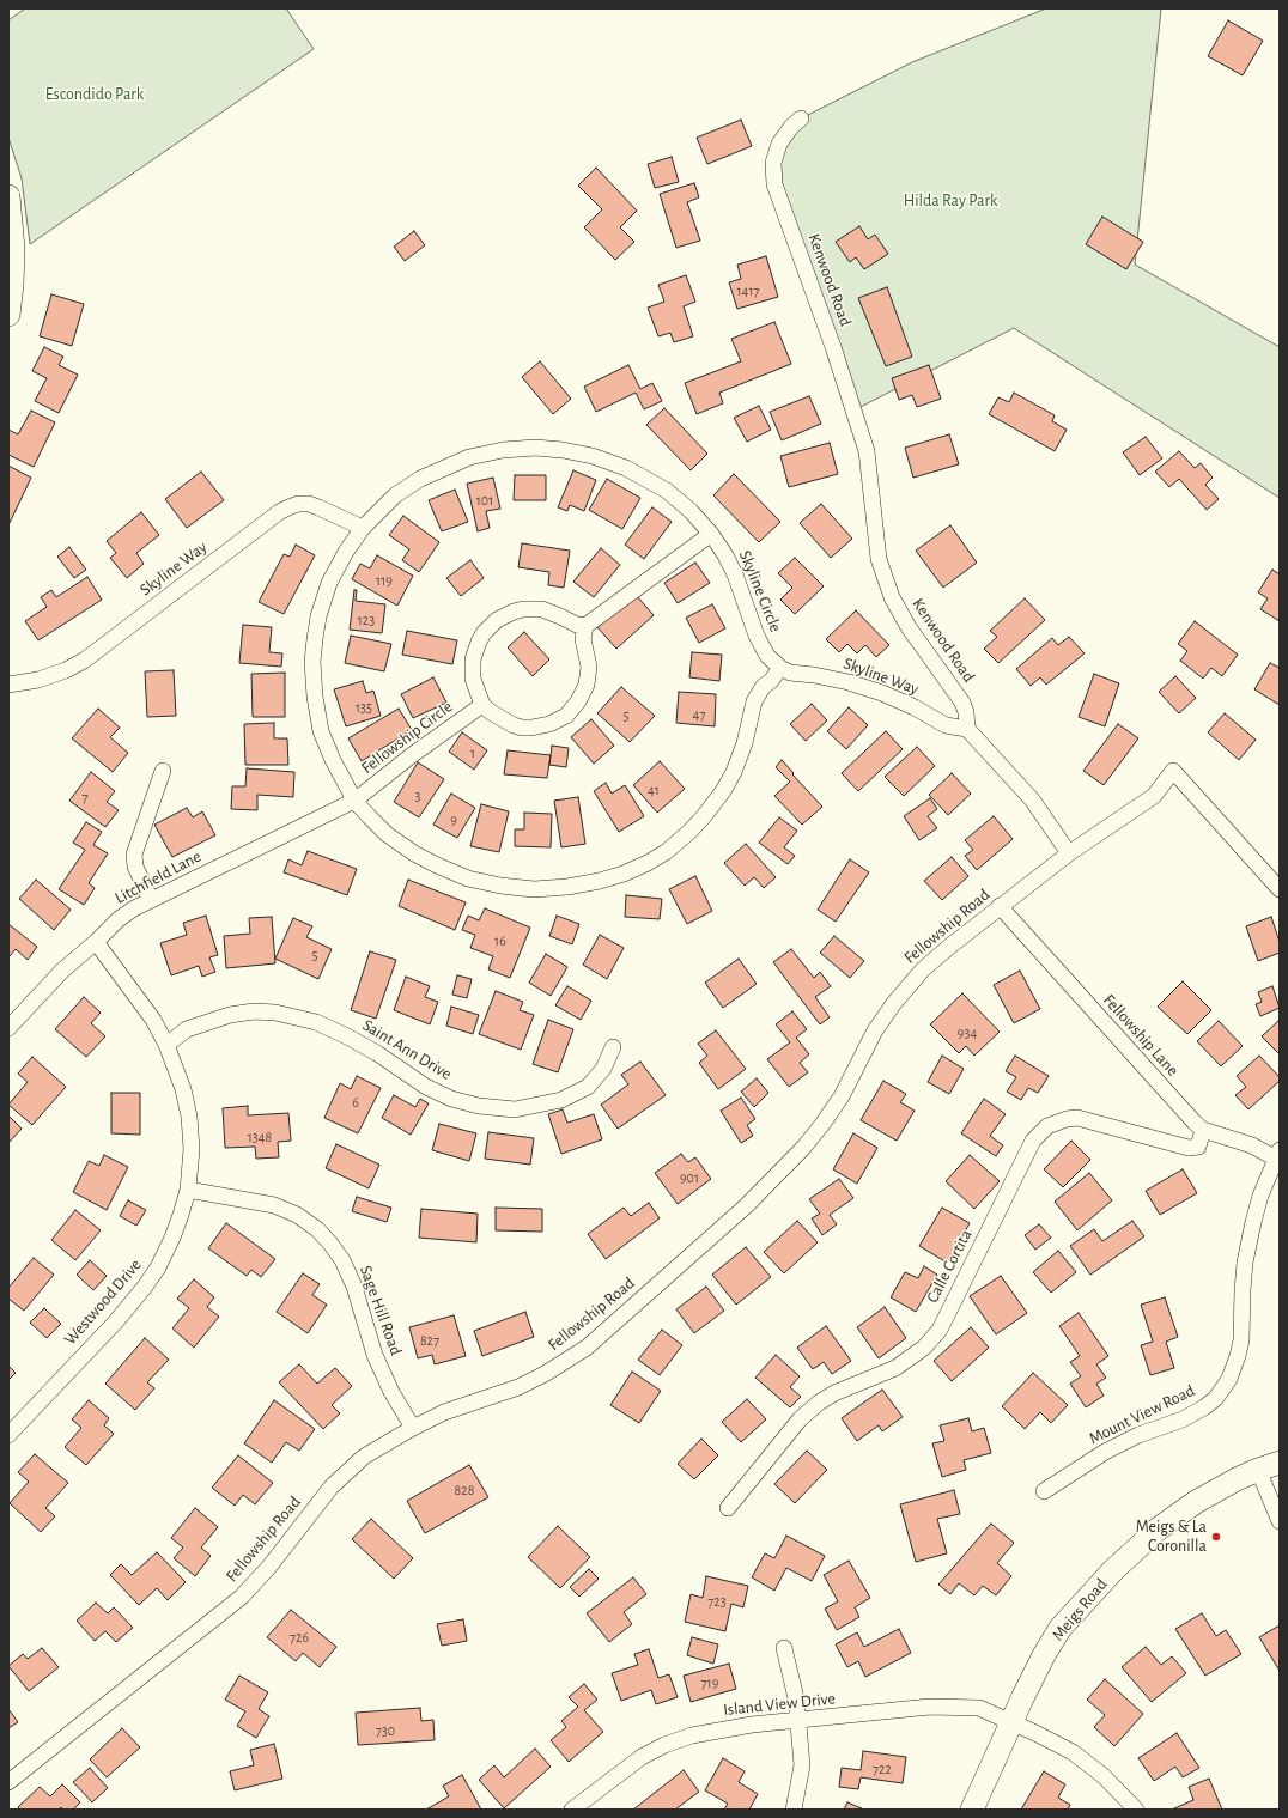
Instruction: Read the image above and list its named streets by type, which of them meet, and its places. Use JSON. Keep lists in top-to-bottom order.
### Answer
{
  "streets": {
    "main road": ["Meigs Road"],
    "street": [
      "Kenwood Road",
      "Skyline Way",
      "Skyline Circle",
      "Fellowship Circle",
      "Litchfield Lane",
      "Fellowship Road",
      "Fellowship Lane",
      "Saint Ann Drive",
      "Calle Cortita",
      "Westwood Drive",
      "Sage Hill Road",
      "Mount View Road",
      "Island View Drive"
    ]
  },
  "crossings": [
    ["Kenwood Road", "Skyline Way"],
    ["Skyline Way", "Skyline Circle"],
    ["Skyline Circle", "Fellowship Circle"],
    ["Skyline Circle", "Litchfield Lane"],
    ["Fellowship Circle", "Litchfield Lane"],
    ["Litchfield Lane", "Westwood Drive"],
    ["Fellowship Road", "Fellowship Lane"],
    ["Fellowship Road", "Sage Hill Road"],
    ["Fellowship Lane", "Calle Cortita"],
    ["Fellowship Lane", "Mount View Road"],
    ["Saint Ann Drive", "Westwood Drive"],
    ["Westwood Drive", "Sage Hill Road"],
    ["Meigs Road", "Island View Drive"]
  ],
  "parks": ["Escondido Park", "Hilda Ray Park"],
  "places": ["Meigs & La Coronilla"],
  "house_numbers": [
    "1417",
    "101",
    "119",
    "123",
    "135",
    "47",
    "5",
    "1",
    "41",
    "3",
    "7",
    "9",
    "16",
    "5",
    "934",
    "6",
    "1348",
    "901",
    "827",
    "828",
    "723",
    "726",
    "719",
    "730",
    "722"
  ]
}
